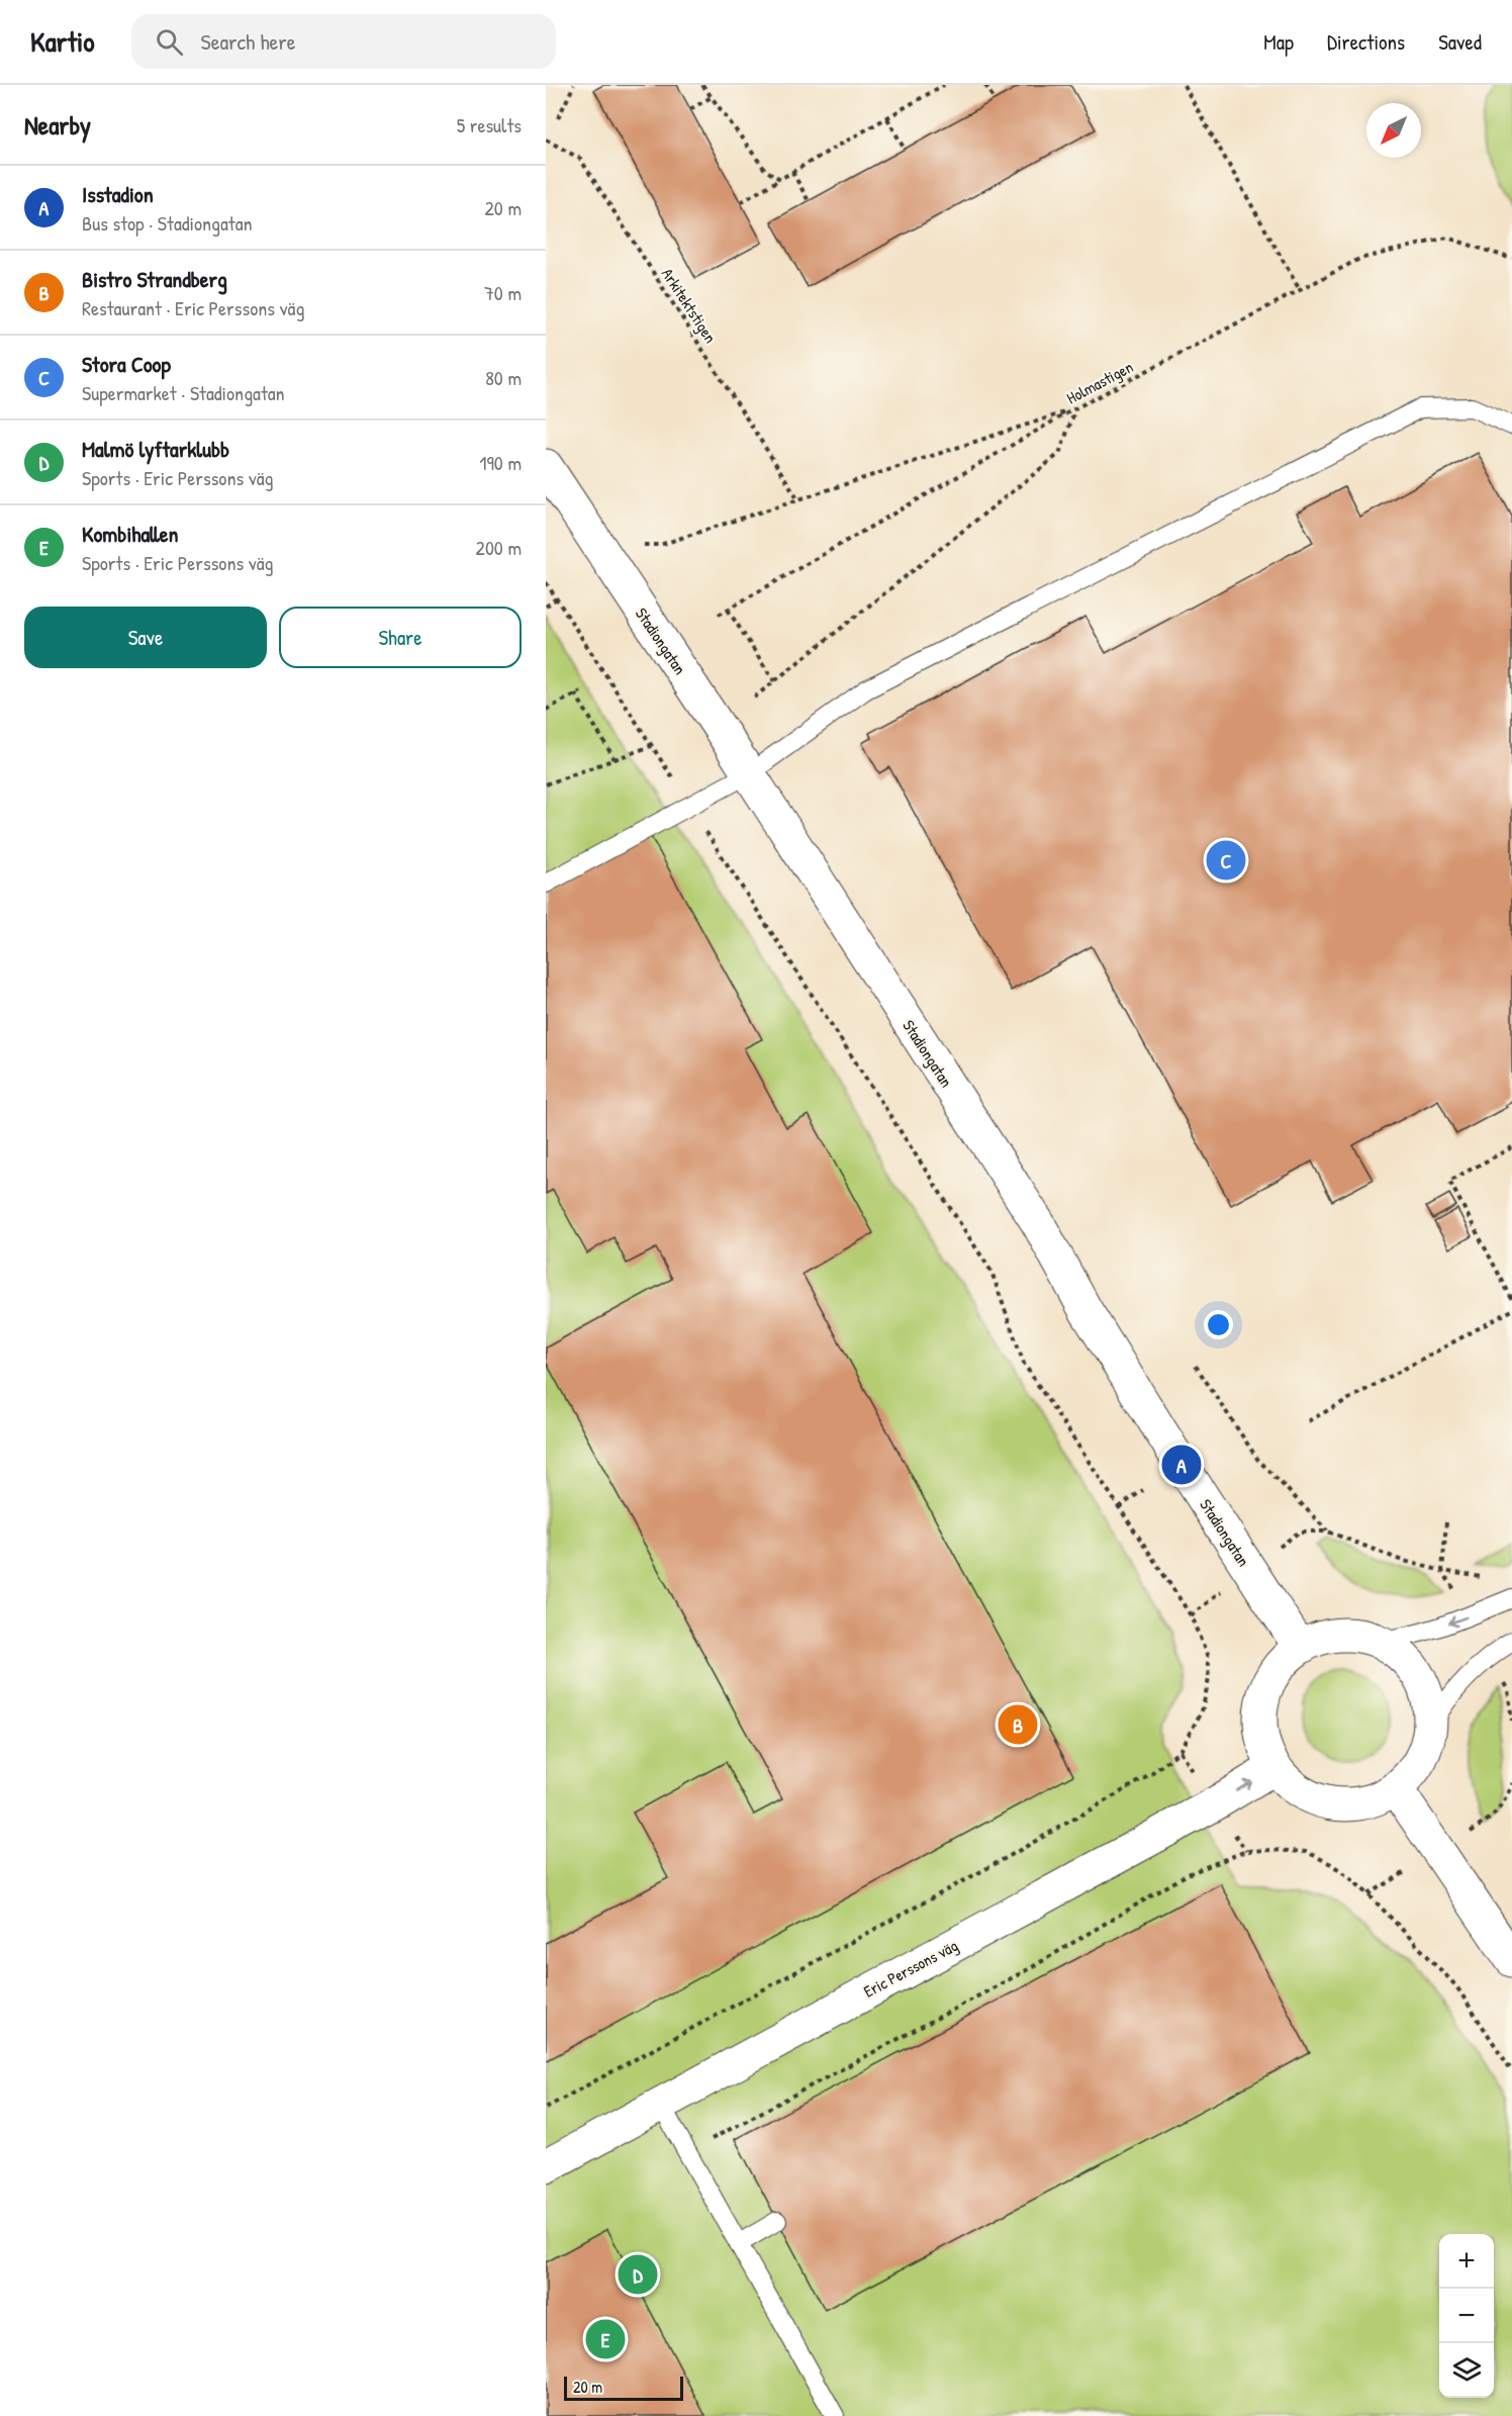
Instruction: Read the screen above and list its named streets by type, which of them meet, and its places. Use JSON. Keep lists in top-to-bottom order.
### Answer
{
  "streets": {
    "main road": ["Stadiongatan", "Eric Perssons väg"],
    "path": ["Arkitektstigen", "Holmastigen"]
  },
  "crossings": [
    ["Stadiongatan", "Eric Perssons väg"]
  ],
  "one_way": ["Eric Perssons väg"],
  "scale_bar": "20 m",
  "north": "bottom left",
  "page": {
    "header": "Kartio",
    "search": "Search here",
    "nav": ["Map", "Directions", "Saved"],
    "heading": ["Nearby", "5 results"],
    "list": [
      {
        "mark": "A",
        "name": "Isstadion",
        "note": "Bus stop · Stadiongatan",
        "value": "20 m"
      },
      {
        "mark": "B",
        "name": "Bistro Strandberg",
        "note": "Restaurant · Eric Perssons väg",
        "value": "70 m"
      },
      {
        "mark": "C",
        "name": "Stora Coop",
        "note": "Supermarket · Stadiongatan",
        "value": "80 m"
      },
      {
        "mark": "D",
        "name": "Malmö lyftarklubb",
        "note": "Sports · Eric Perssons väg",
        "value": "190 m"
      },
      {
        "mark": "E",
        "name": "Kombihallen",
        "note": "Sports · Eric Perssons väg",
        "value": "200 m"
      }
    ],
    "buttons": ["Save", "Share"],
    "pins": [
      "C",
      "A",
      "B",
      "D",
      "E"
    ],
    "map_buttons": ["+", "−"],
    "scale": "20 m"
  }
}
